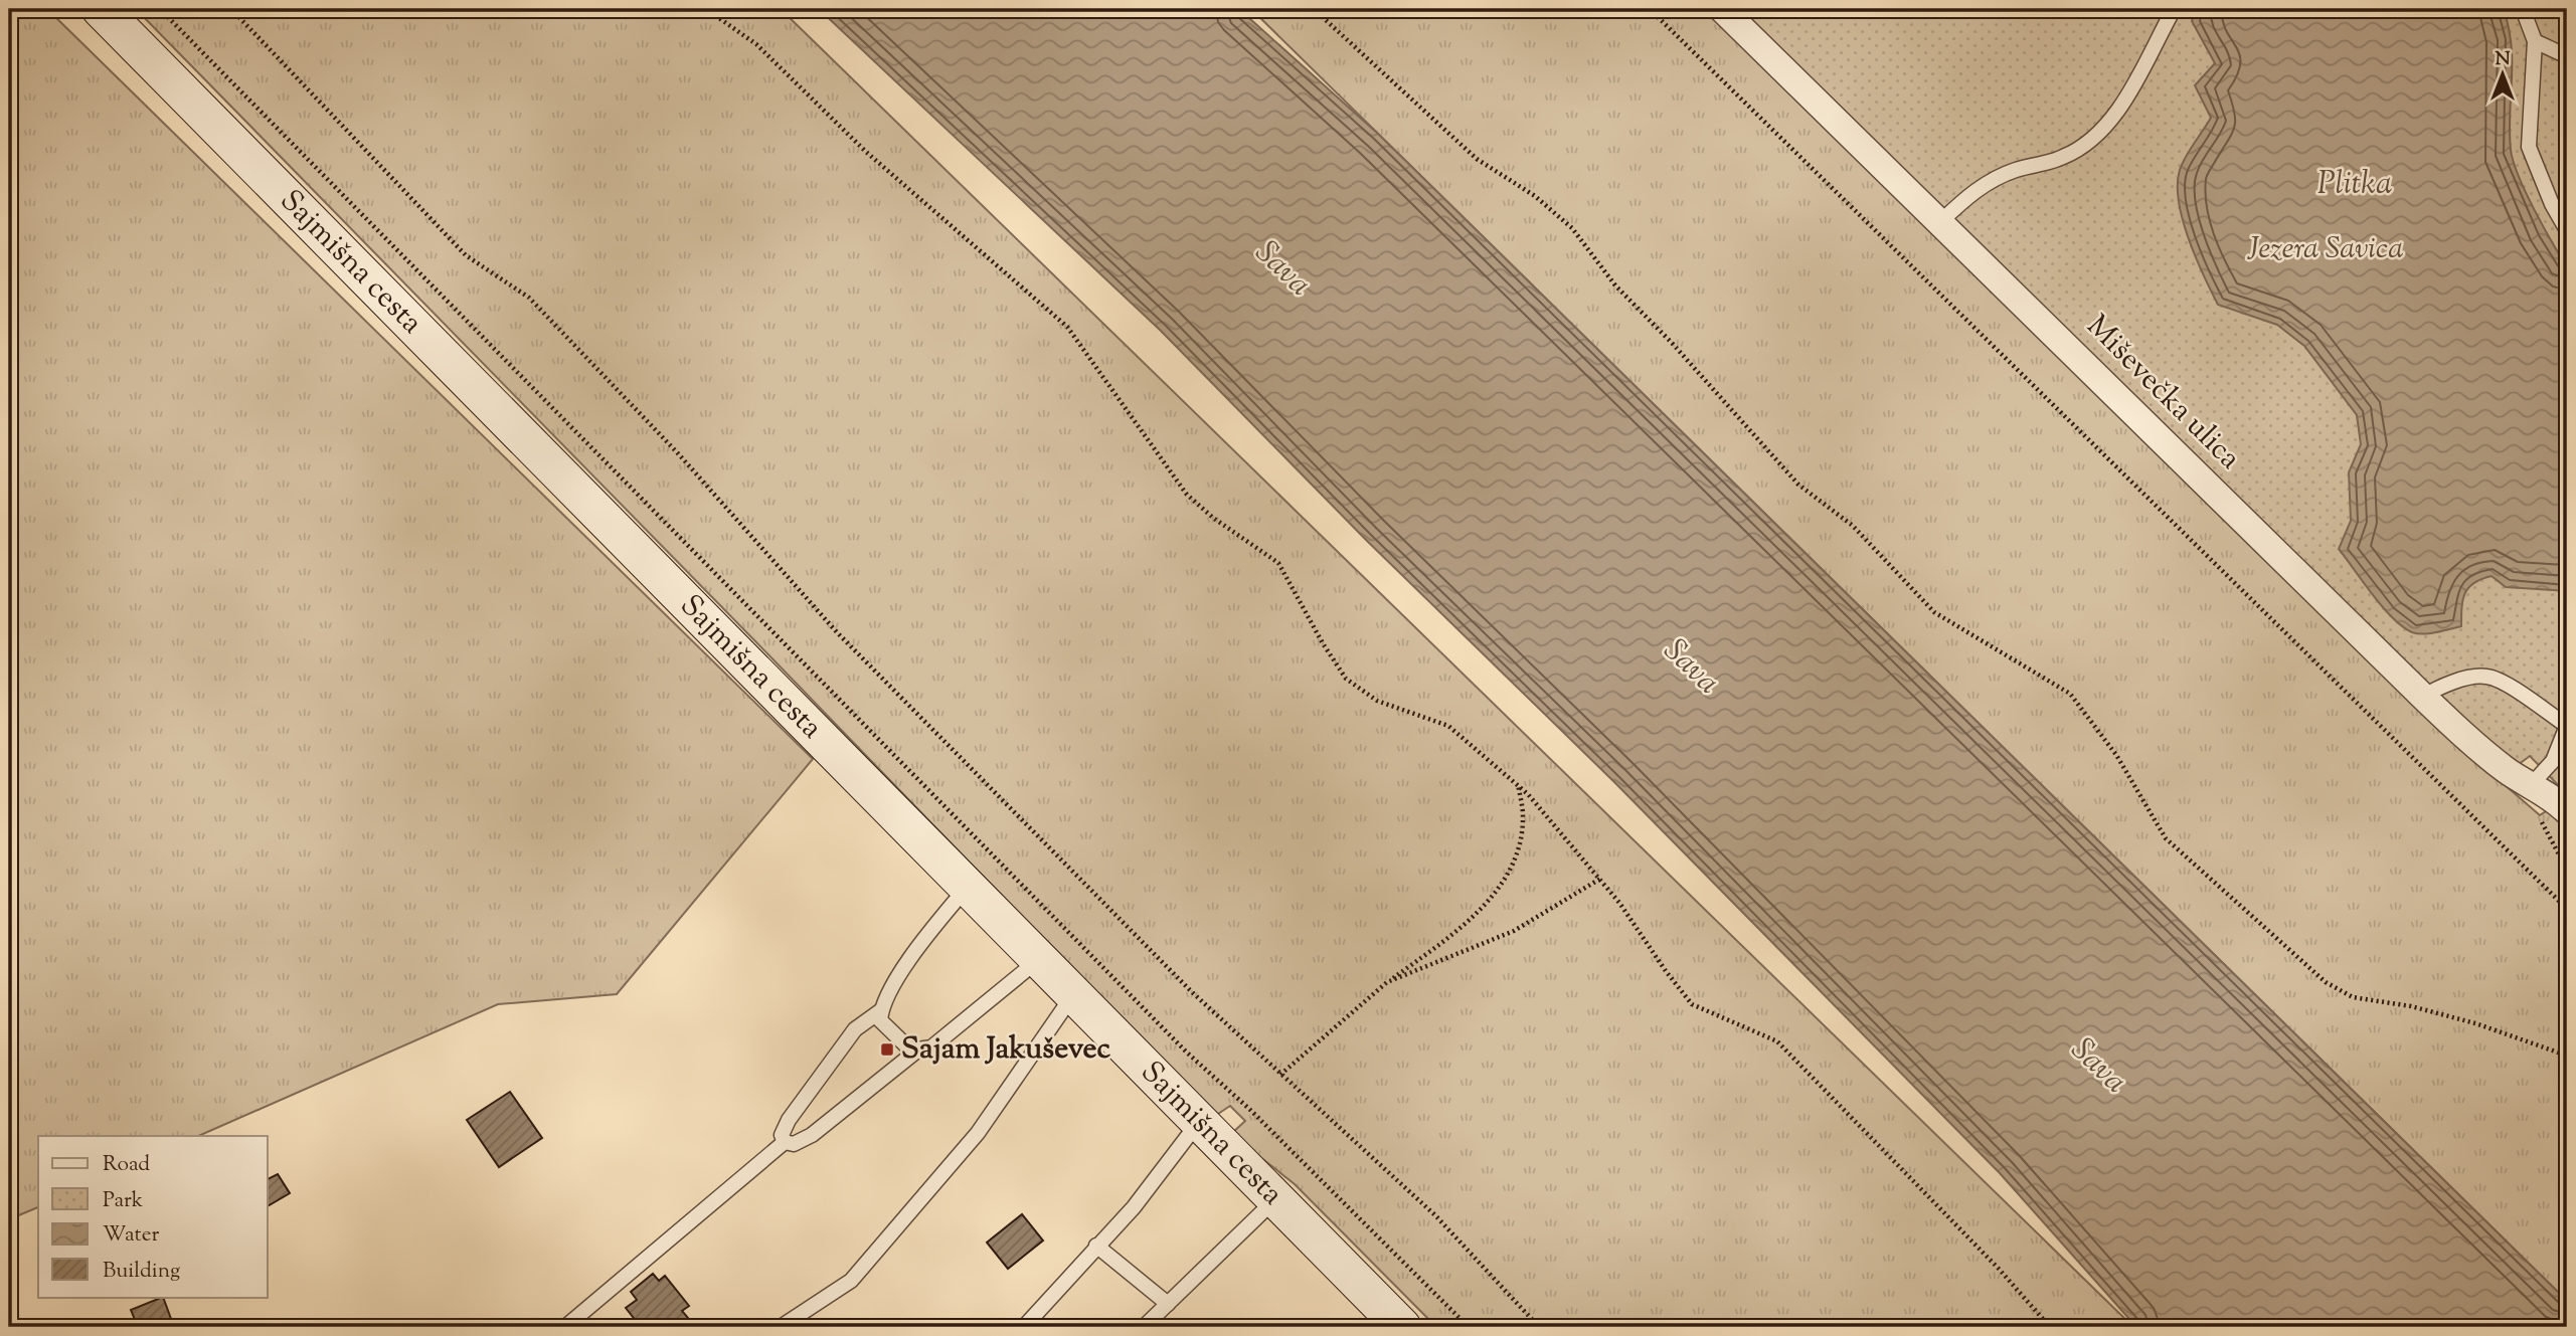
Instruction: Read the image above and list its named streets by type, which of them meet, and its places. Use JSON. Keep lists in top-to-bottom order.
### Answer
{
  "streets": {
    "street": ["Sajmišna cesta", "Miševečka ulica"]
  },
  "water": ["Plitka", "Sava"],
  "parks": ["Jezera Savica"],
  "places": {
    "transit": ["Sajam Jakuševec"]
  },
  "legend": [
    "Road",
    "Park",
    "Water",
    "Building"
  ],
  "north": "top"
}
